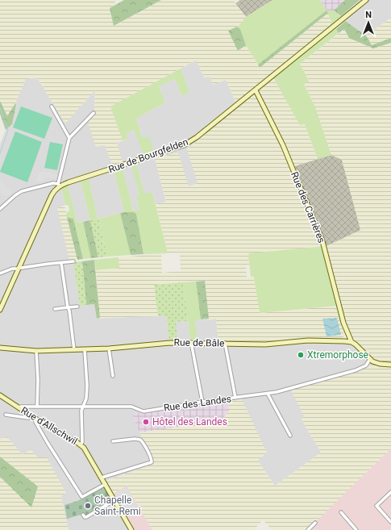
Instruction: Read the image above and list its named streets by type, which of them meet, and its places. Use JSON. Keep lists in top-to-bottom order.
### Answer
{
  "streets": {
    "main road": [
      "Rue de Bourgfelden",
      "Rue des Carrières",
      "Rue de Bâle",
      "Rue d'Allschwil"
    ],
    "street": ["Rue des Landes"]
  },
  "crossings": [
    ["Rue de Bourgfelden", "Rue des Carrières"],
    ["Rue des Carrières", "Rue de Bâle"],
    ["Rue des Landes", "Rue d'Allschwil"]
  ],
  "places": ["Xtremorphose", "Hôtel des Landes", "Chapelle Saint-Remi"],
  "north": "top"
}
